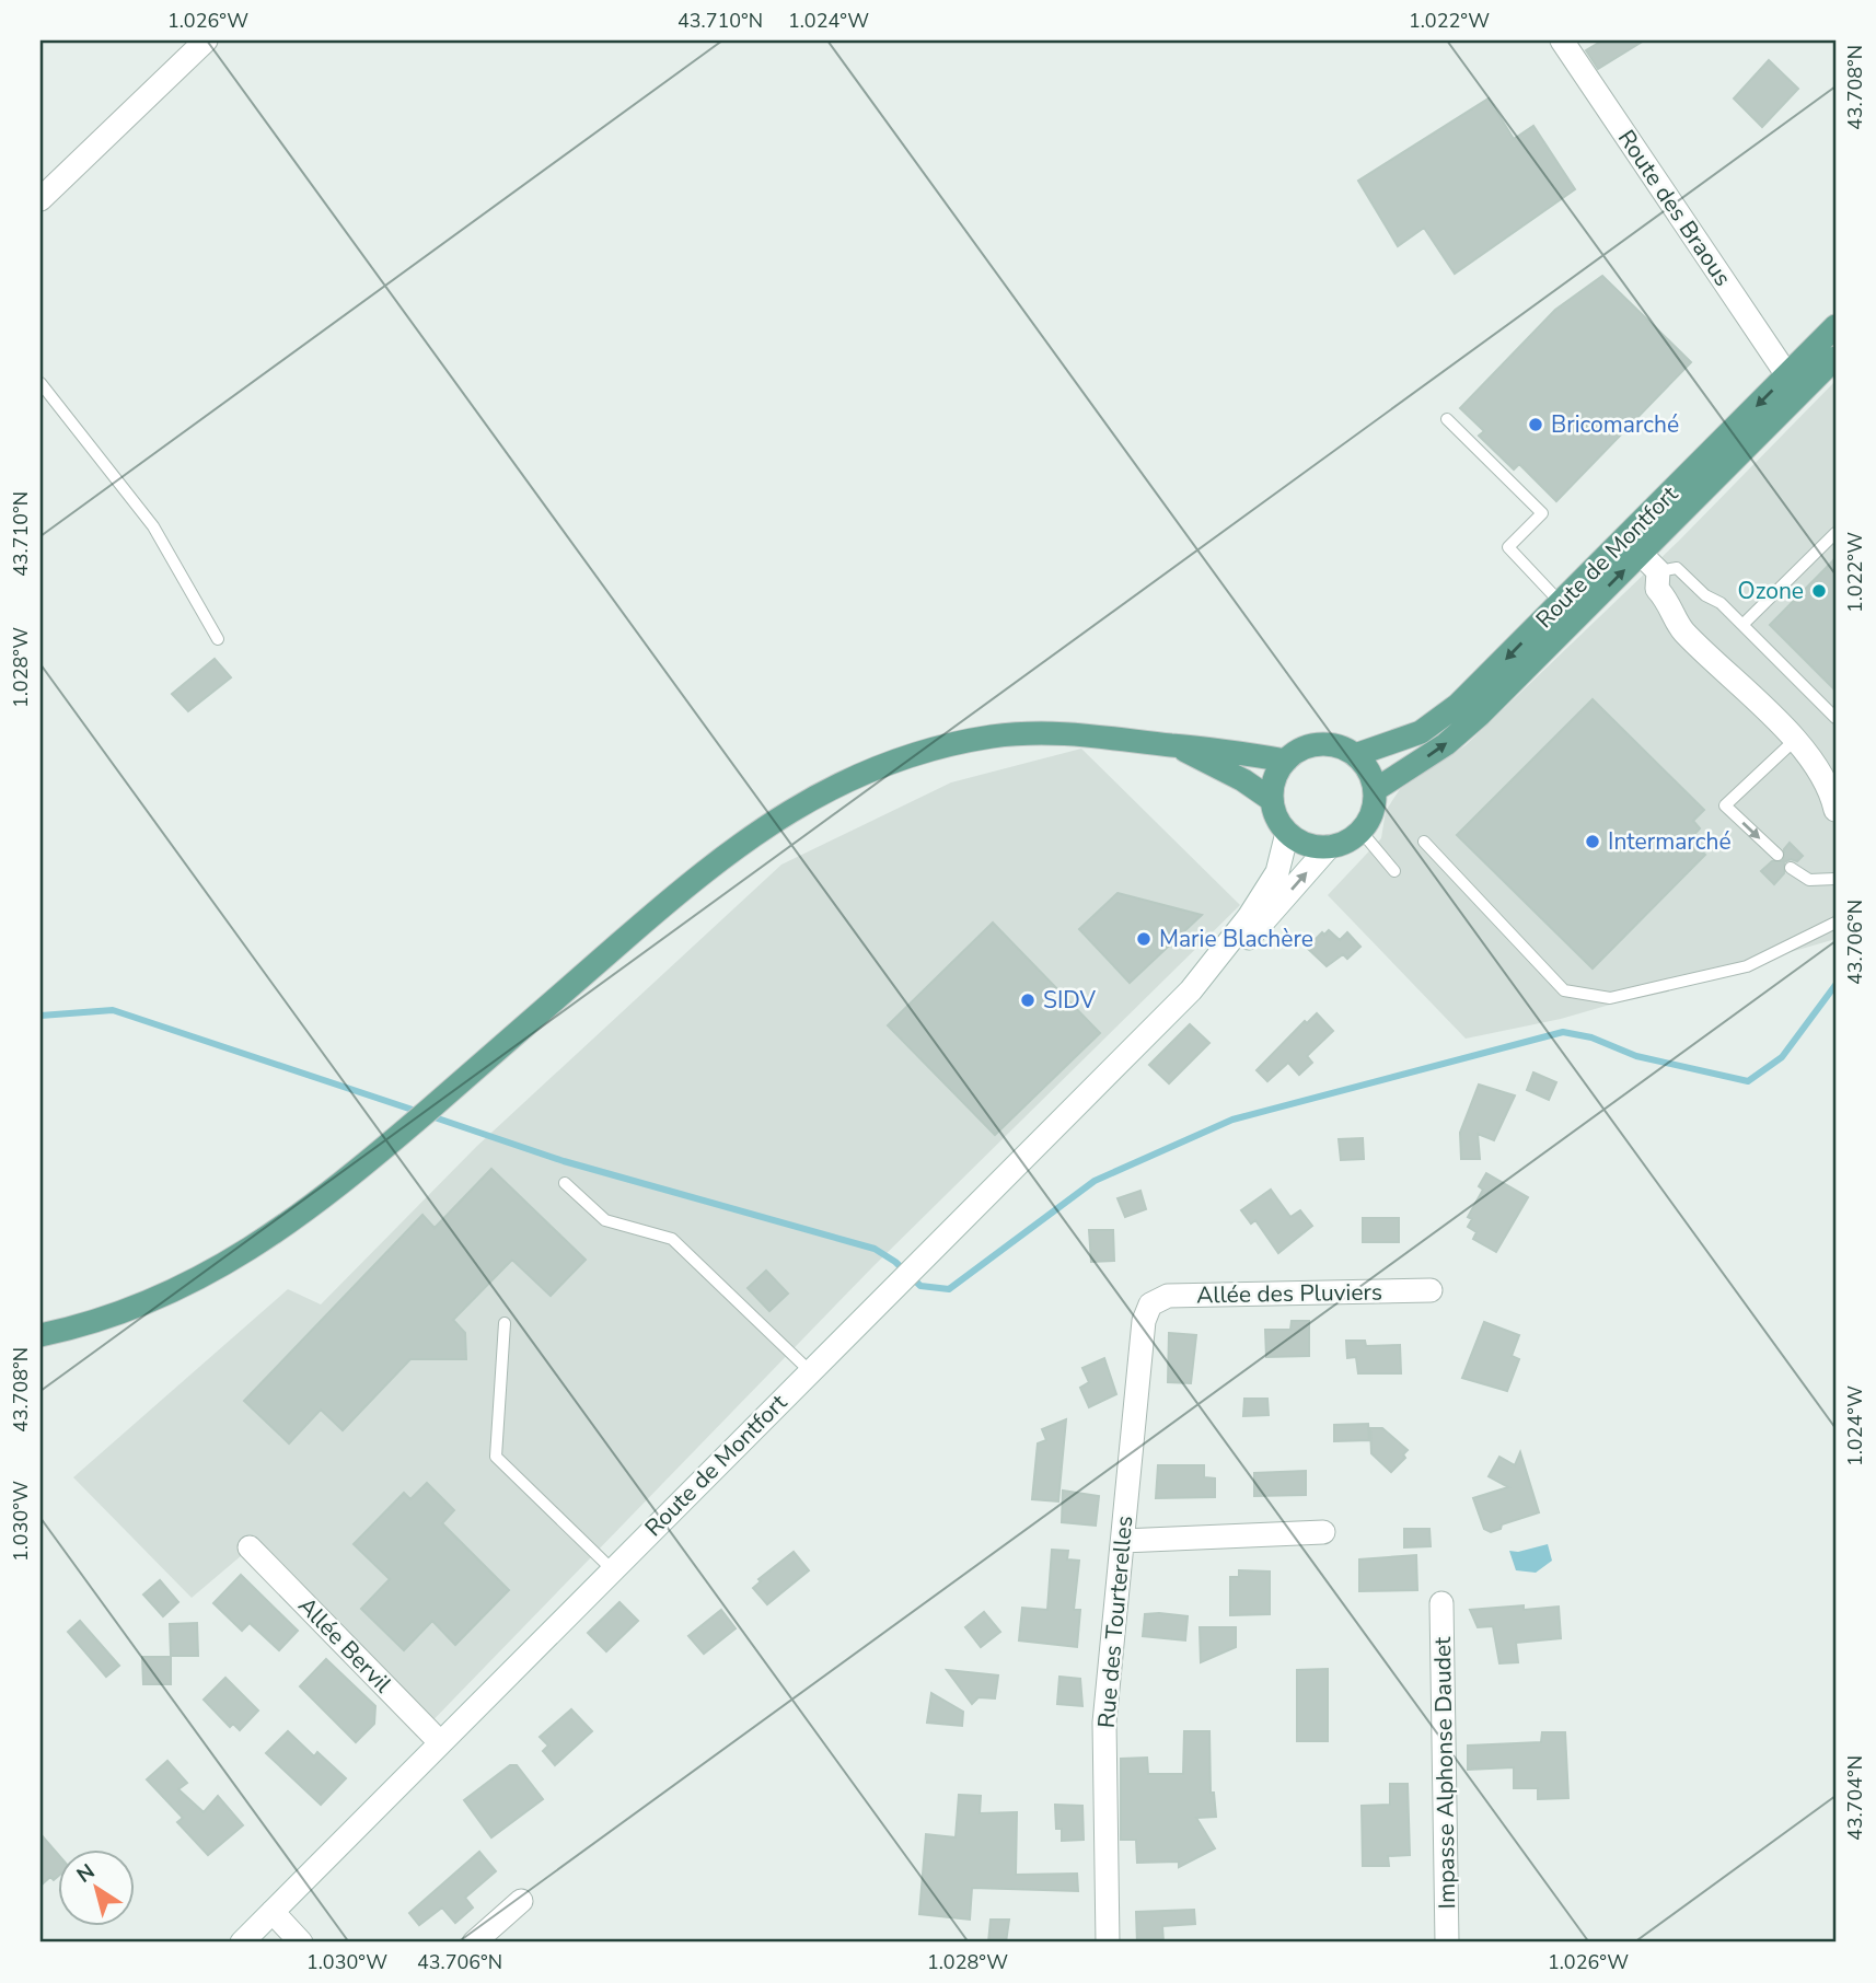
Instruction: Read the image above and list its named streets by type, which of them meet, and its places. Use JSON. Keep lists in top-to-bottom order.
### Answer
{
  "streets": {
    "main road": ["Route de Montfort"],
    "street": [
      "Route des Braous",
      "Allée des Pluviers",
      "Rue des Tourterelles",
      "Allée Bervil",
      "Impasse Alphonse Daudet"
    ]
  },
  "crossings": [
    ["Route des Braous", "Route de Montfort"],
    ["Route de Montfort", "Allée Bervil"],
    ["Allée des Pluviers", "Rue des Tourterelles"]
  ],
  "places": [
    "Bricomarché",
    "Ozone",
    "Intermarché",
    "Marie Blachère",
    "SIDV"
  ],
  "north": "top left",
  "coordinates": [
    "1.026°W",
    "43.710°N",
    "1.024°W",
    "1.022°W",
    "43.708°N",
    "1.028°W",
    "43.706°N",
    "1.030°W",
    "43.704°N"
  ]
}
